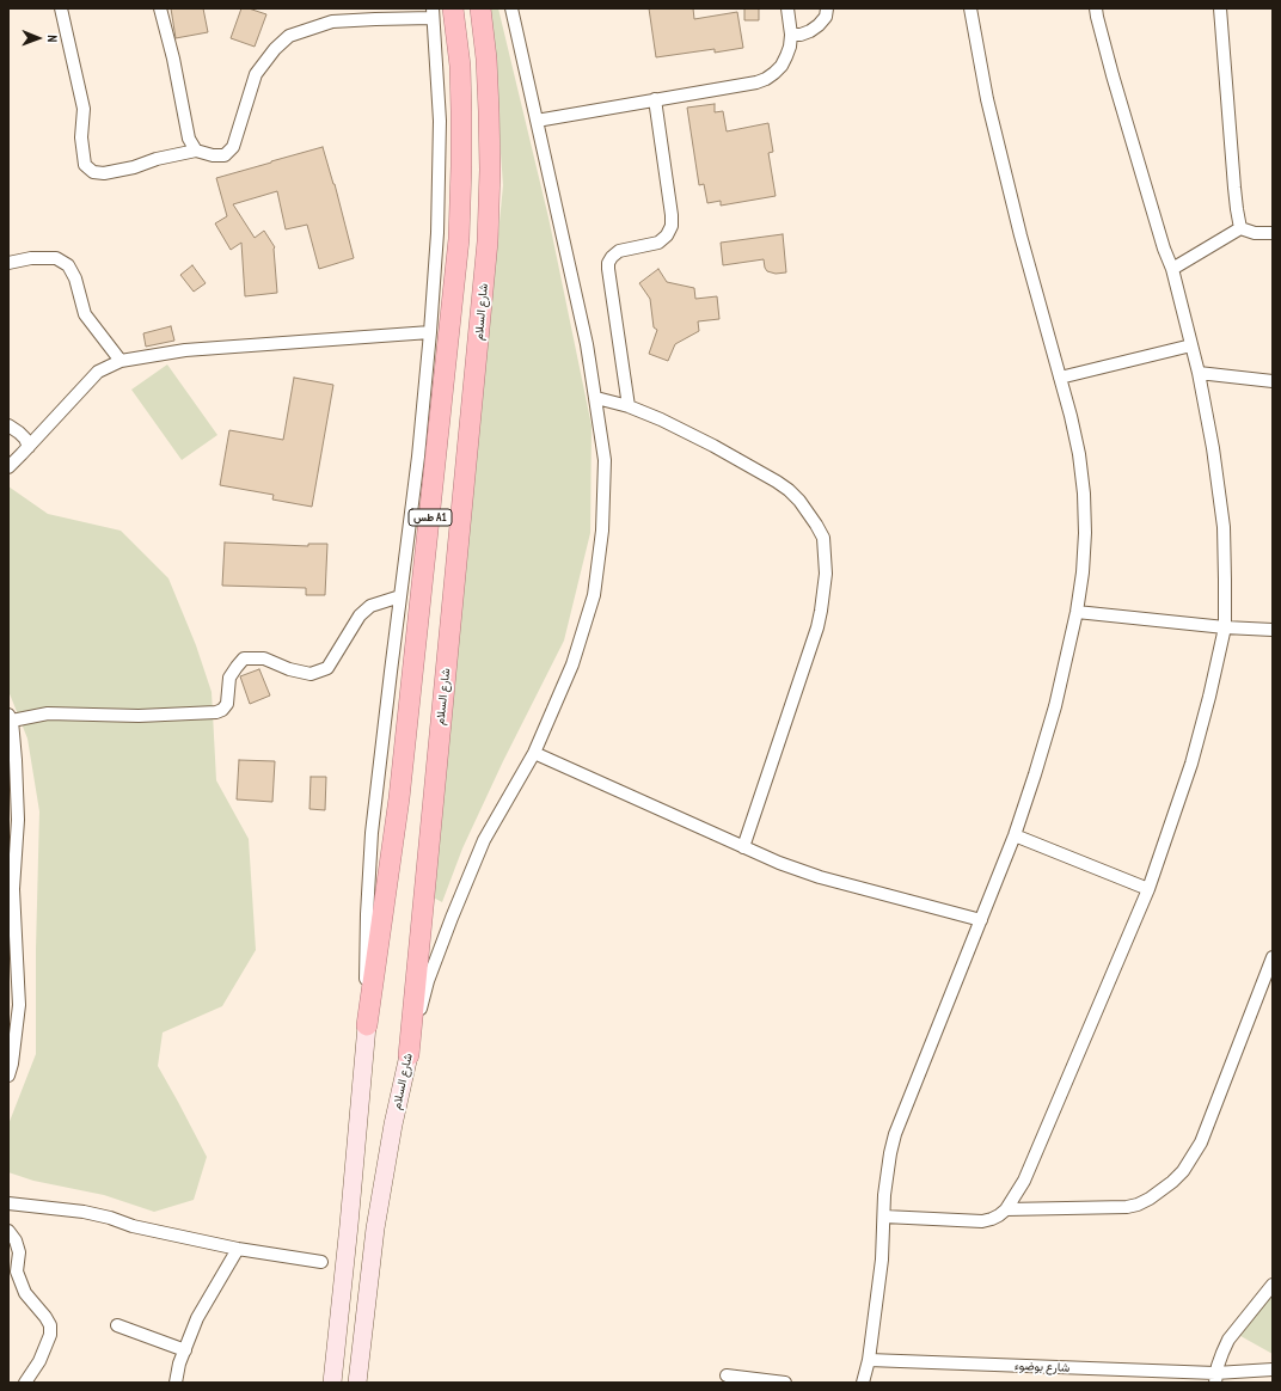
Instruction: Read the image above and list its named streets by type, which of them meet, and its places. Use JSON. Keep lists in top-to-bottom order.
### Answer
{
  "streets": {
    "highway": ["شارع السلام", "طس A1"],
    "street": ["شارع بوضوء"]
  },
  "north": "right"
}
